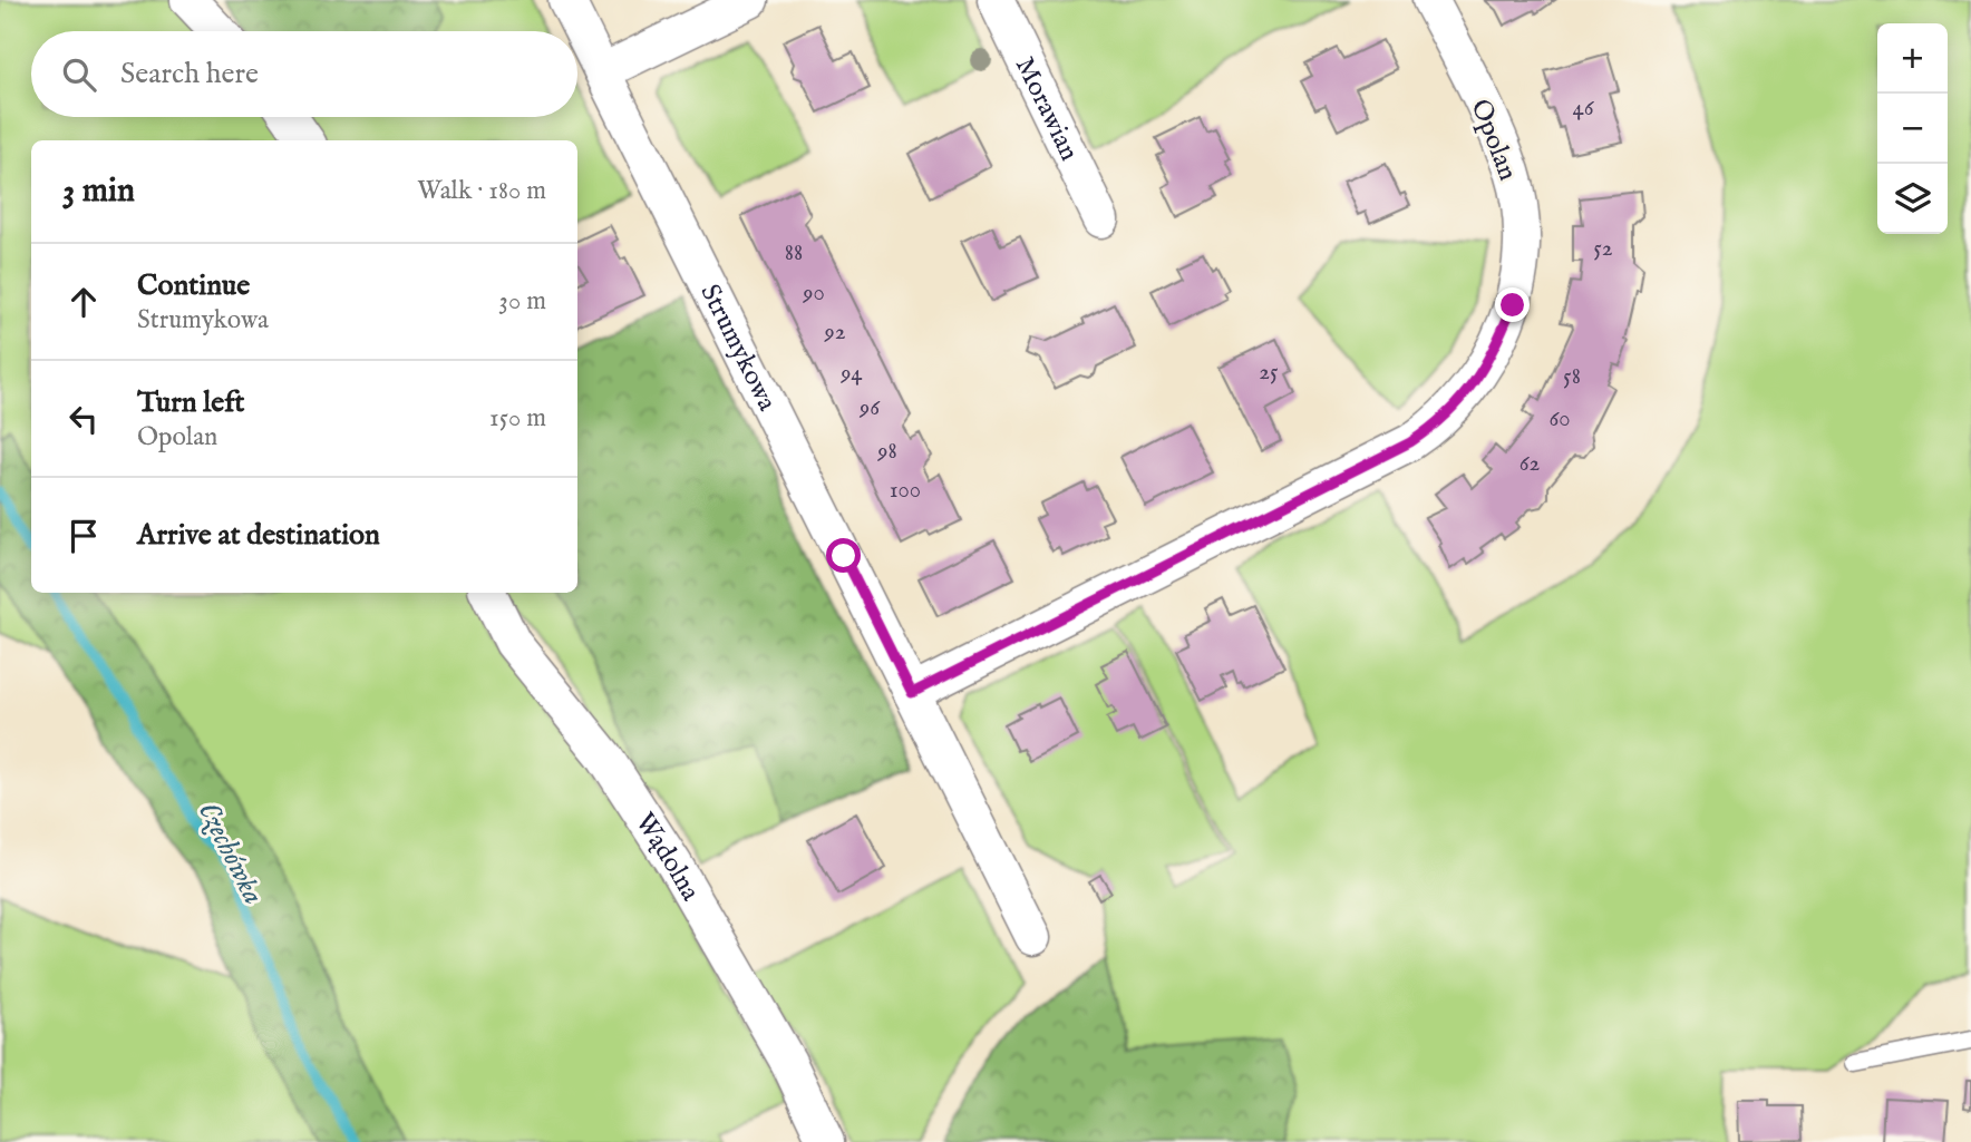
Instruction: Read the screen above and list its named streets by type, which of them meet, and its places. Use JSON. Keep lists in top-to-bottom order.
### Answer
{
  "streets": {
    "street": [
      "Morawian",
      "Opolan",
      "Strumykowa",
      "Wądolna"
    ]
  },
  "crossings": [
    ["Opolan", "Strumykowa"]
  ],
  "water": ["Czechówka"],
  "house_numbers": [
    "46",
    "52",
    "88",
    "90",
    "92",
    "25",
    "94",
    "58",
    "96",
    "60",
    "98",
    "62",
    "100"
  ],
  "page": {
    "map_buttons": ["+", "−"],
    "search": "Search here",
    "heading": ["3 min", "Walk · 180 m"],
    "list": [
      ["Continue", "Strumykowa", "30 m"],
      ["Turn left", "Opolan", "150 m"],
      "Arrive at destination"
    ]
  }
}
